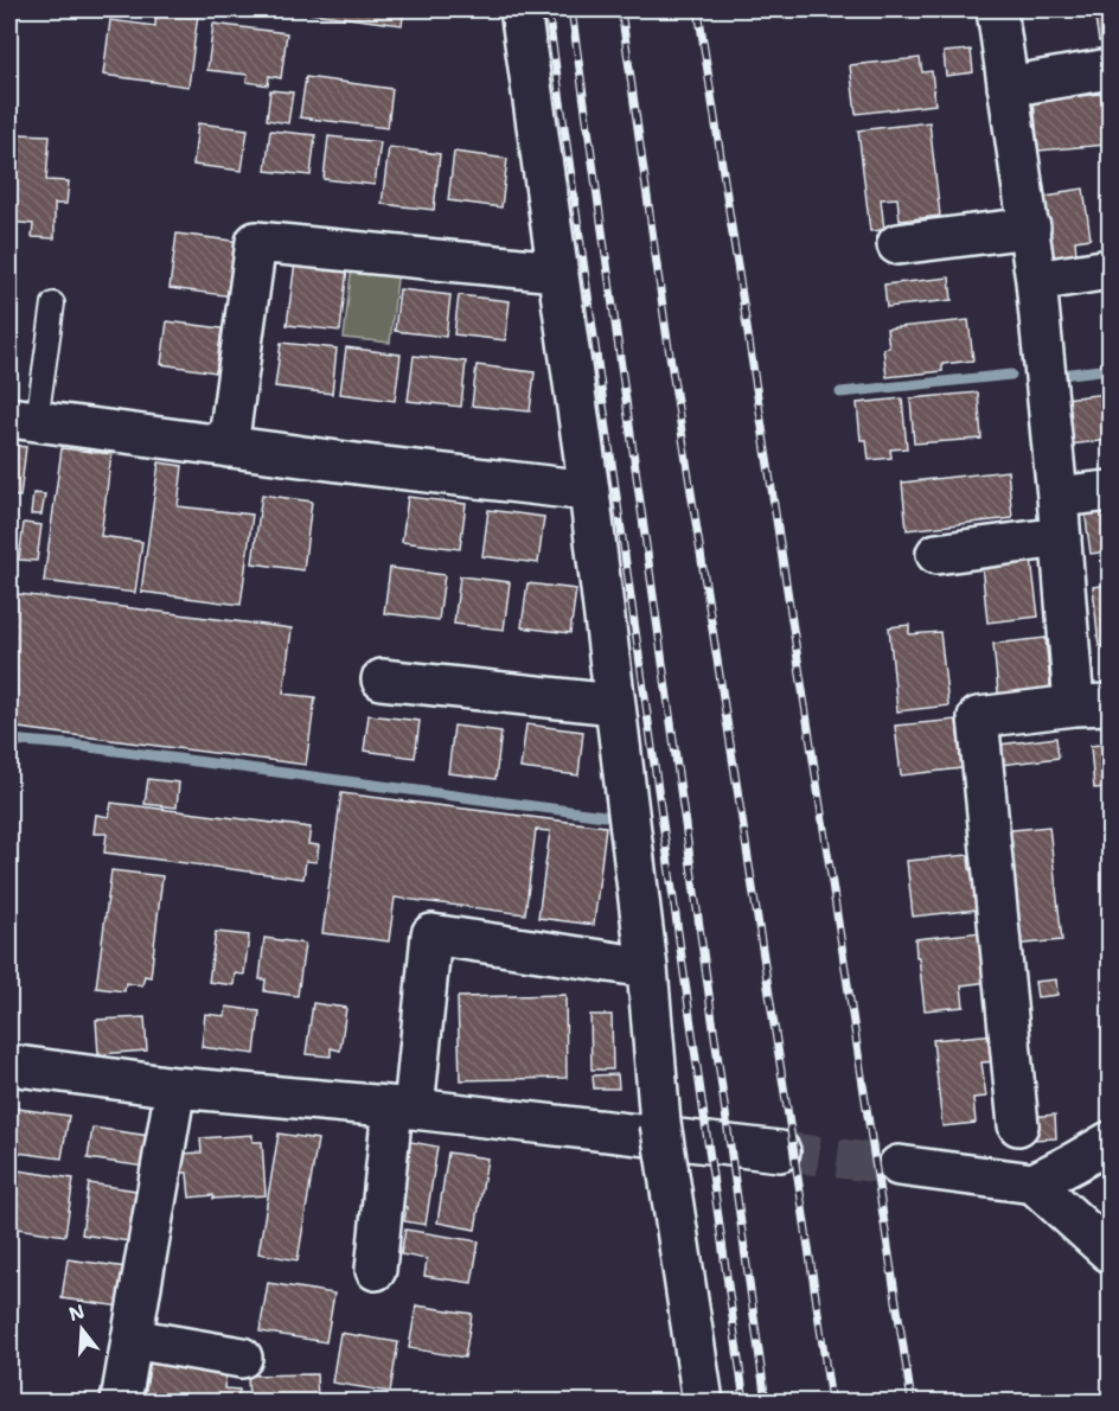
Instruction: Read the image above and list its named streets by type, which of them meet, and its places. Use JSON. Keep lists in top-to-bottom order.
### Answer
{
  "north": "top"
}
